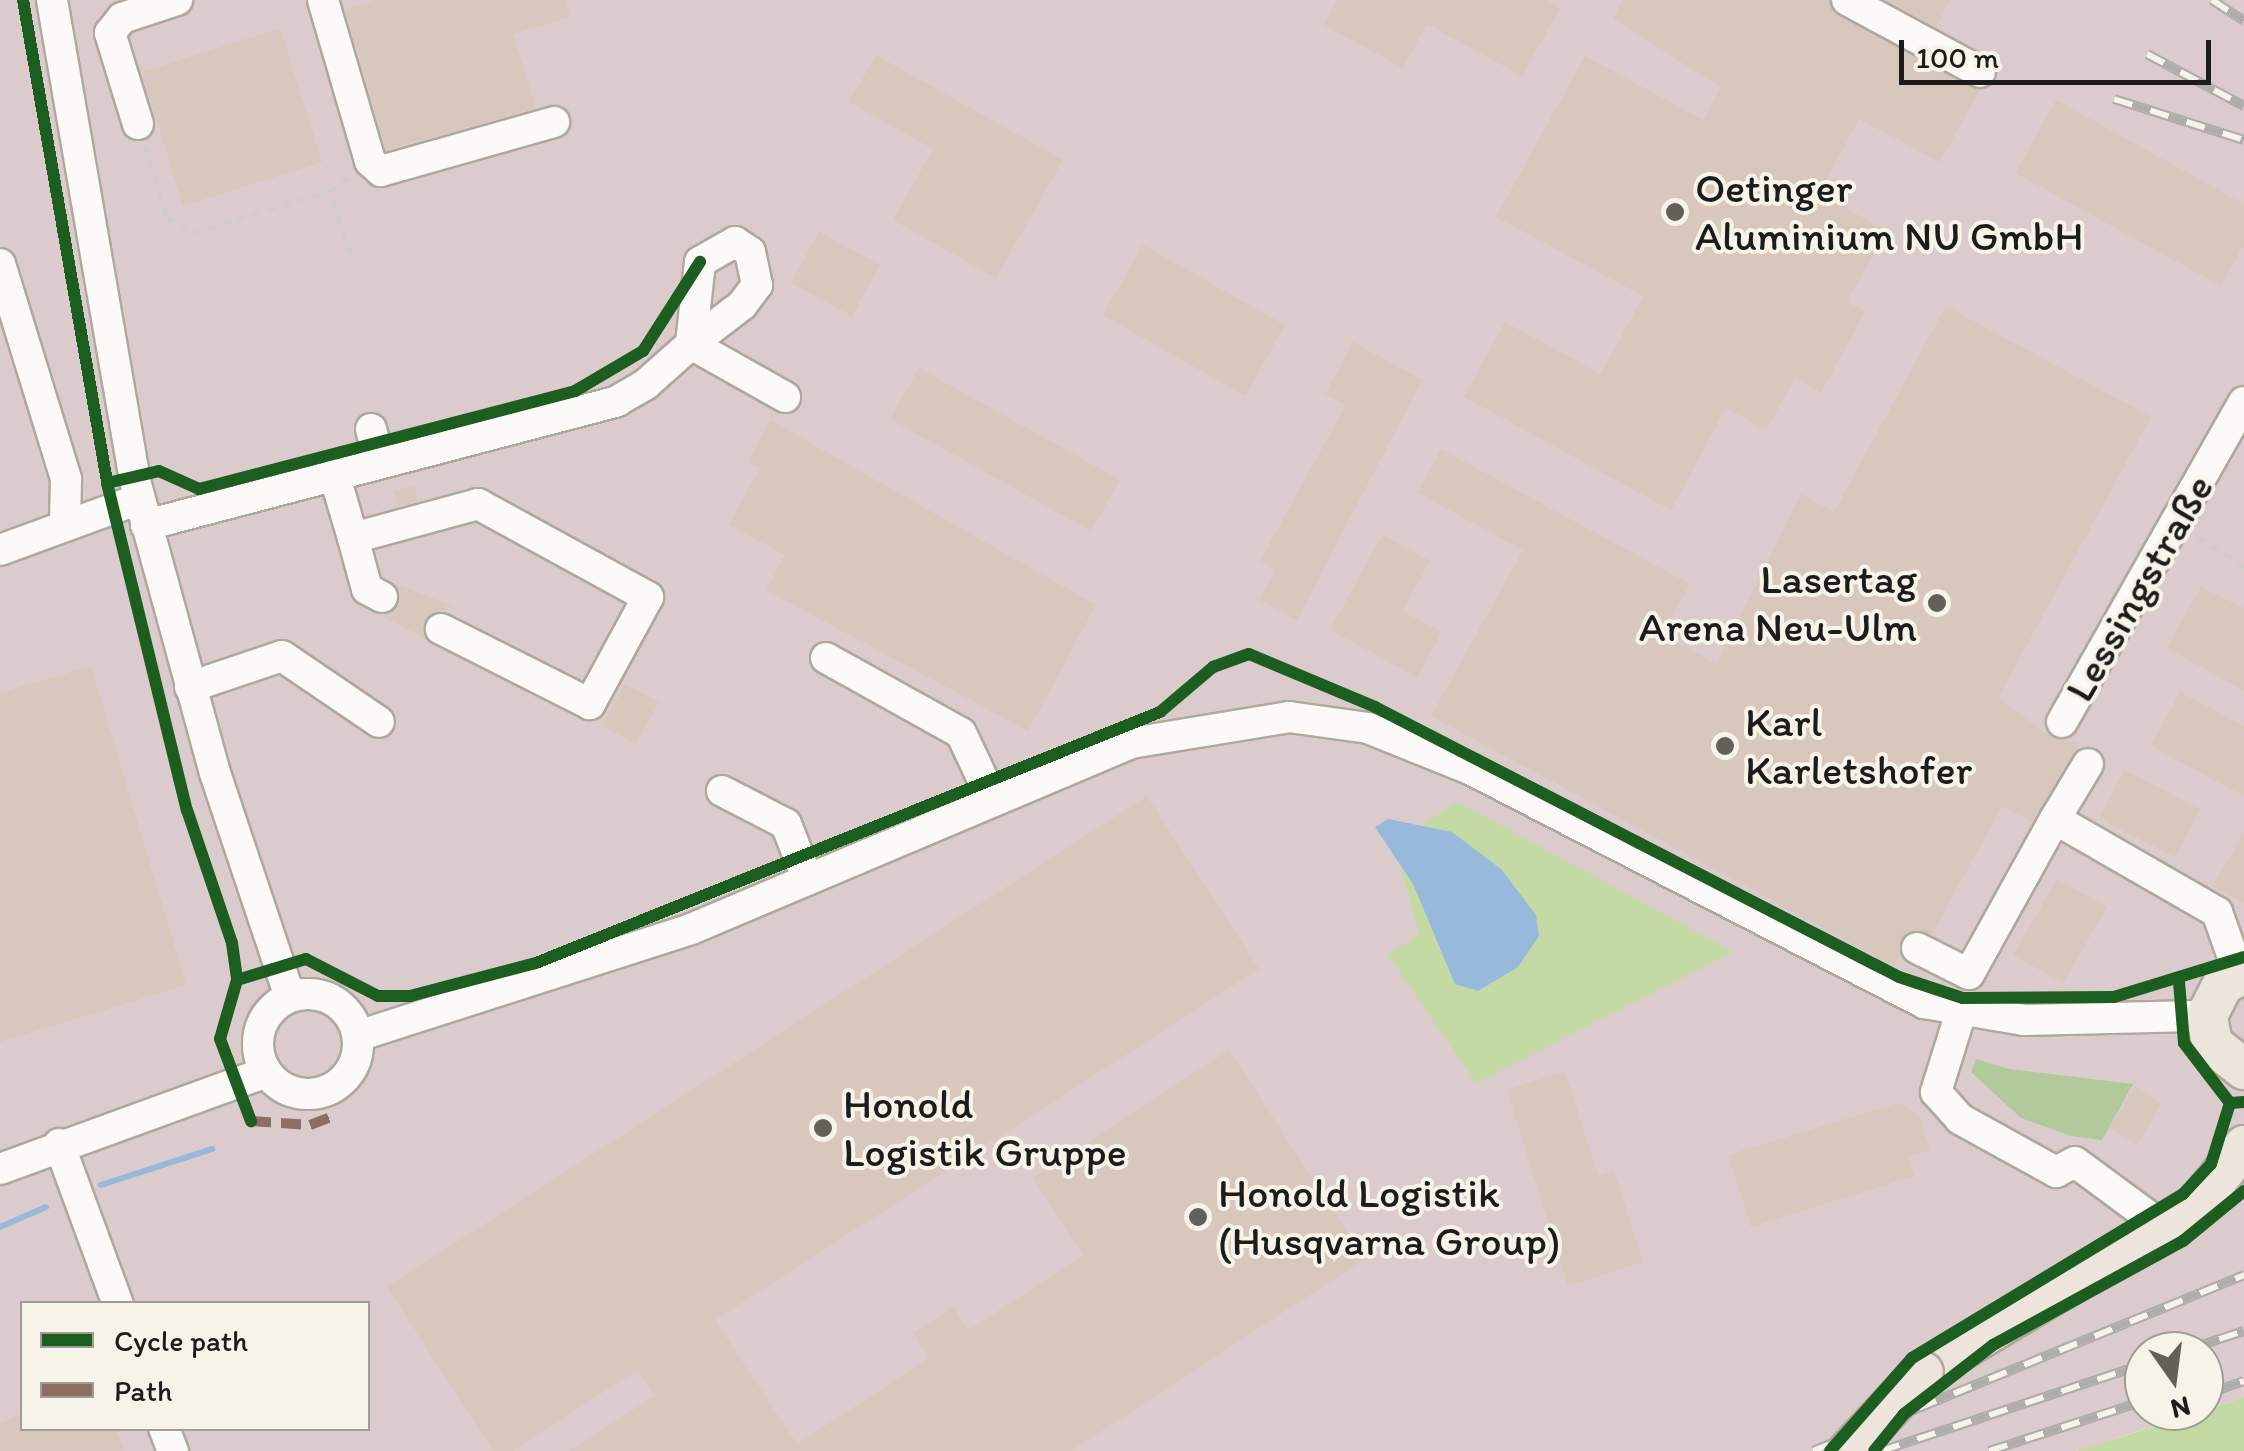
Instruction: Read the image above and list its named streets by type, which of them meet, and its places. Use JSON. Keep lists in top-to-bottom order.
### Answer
{
  "streets": {
    "street": ["Lessingstraße"]
  },
  "places": [
    "Oetinger Aluminium NU GmbH",
    "Lasertag Arena Neu-Ulm",
    "Karl Karletshofer",
    "Honold Logistik Gruppe",
    "Honold Logistik (Husqvarna Group)"
  ],
  "legend": ["Cycle path", "Path"],
  "scale_bar": "100 m",
  "north": "bottom"
}
